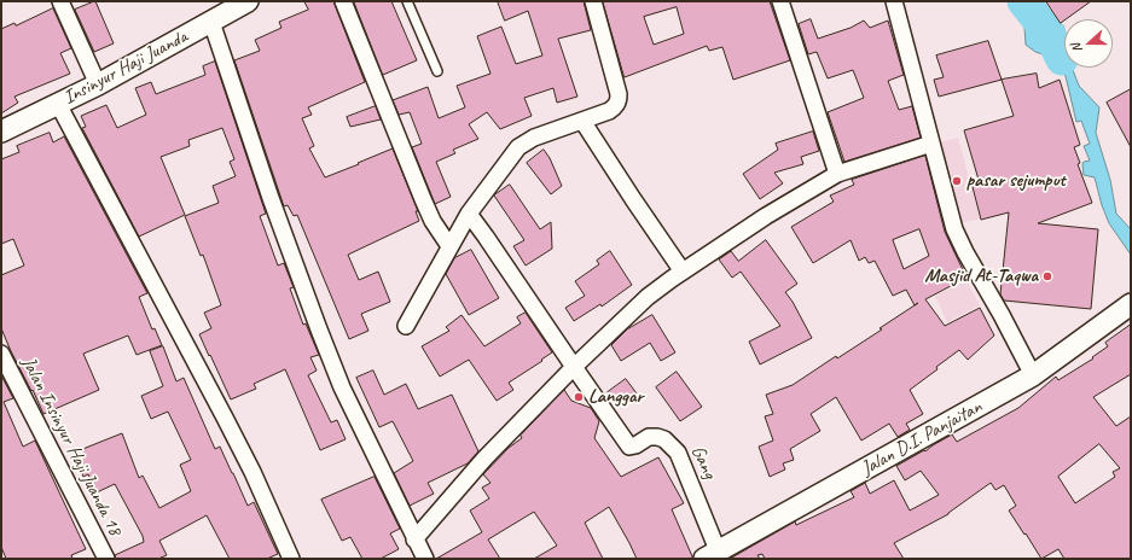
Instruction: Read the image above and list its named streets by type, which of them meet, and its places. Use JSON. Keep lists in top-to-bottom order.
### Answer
{
  "streets": {
    "street": [
      "Insinyur Haji Juanda",
      "Jalan D.I. Panjaitan",
      "Jalan Insinyur Haji Juanda 18",
      "Gang"
    ]
  },
  "crossings": [
    ["Jalan D.I. Panjaitan", "Gang"]
  ],
  "places": ["pasar sejumput", "Masjid At-Taqwa", "Langgar"],
  "north": "left"
}
